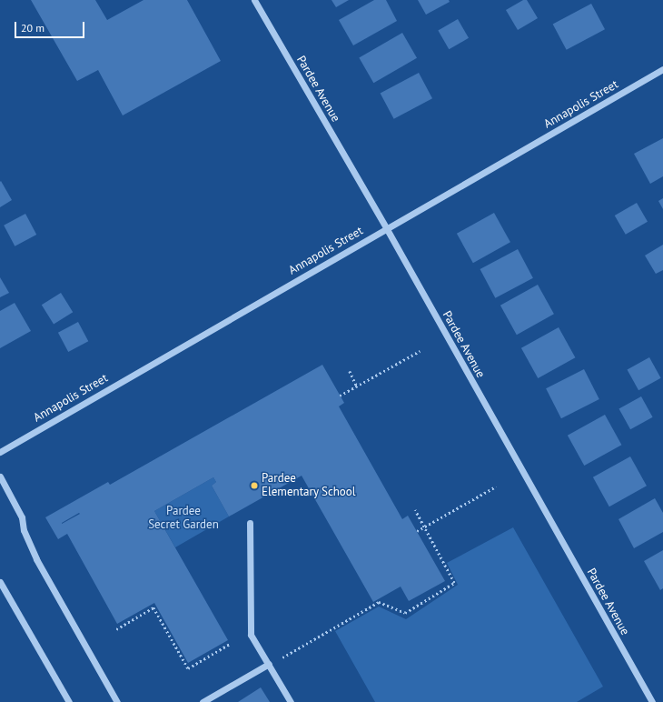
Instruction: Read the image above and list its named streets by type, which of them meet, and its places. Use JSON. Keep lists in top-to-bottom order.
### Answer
{
  "streets": {
    "street": ["Pardee Avenue", "Annapolis Street"]
  },
  "crossings": [
    ["Pardee Avenue", "Annapolis Street"]
  ],
  "parks": ["Pardee Secret Garden"],
  "places": ["Pardee Elementary School"],
  "scale_bar": "20 m"
}
